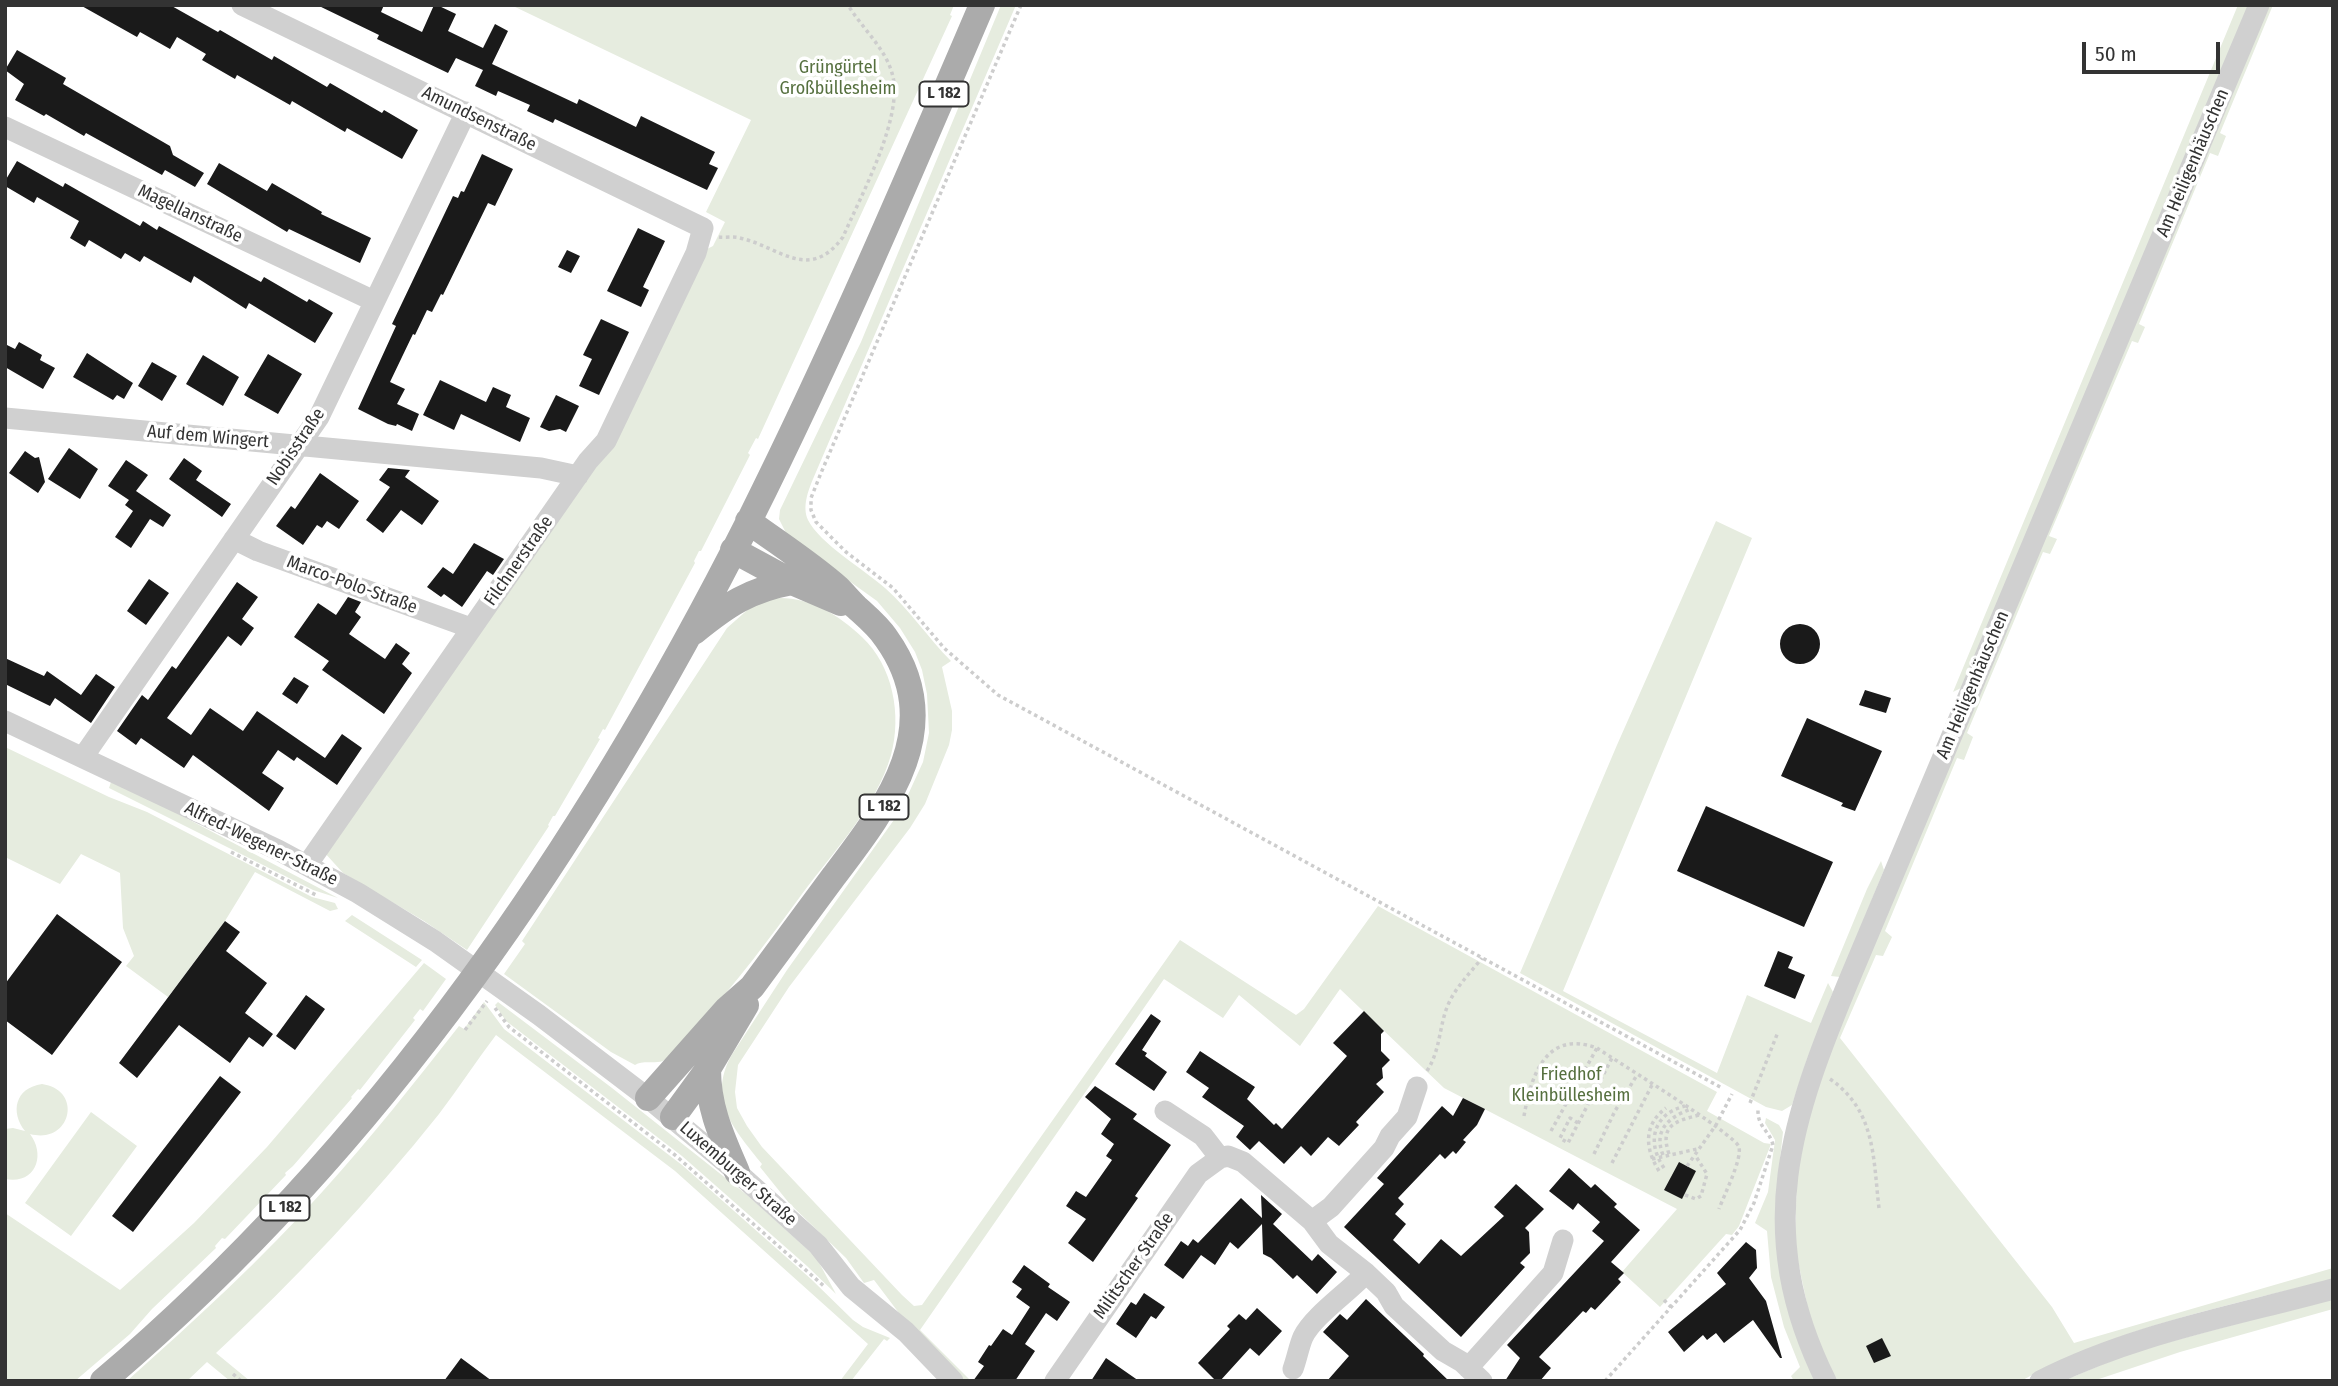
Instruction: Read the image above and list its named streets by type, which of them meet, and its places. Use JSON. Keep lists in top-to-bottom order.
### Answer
{
  "streets": {
    "main road": ["L 182"],
    "street": [
      "Amundsenstraße",
      "Am Heiligenhäuschen",
      "Magellanstraße",
      "Auf dem Wingert",
      "Nobisstraße",
      "Filchnerstraße",
      "Marco-Polo-Straße",
      "Alfred-Wegener-Straße",
      "Luxemburger Straße",
      "Militscher Straße"
    ]
  },
  "crossings": [
    ["L 182", "Luxemburger Straße"],
    ["Amundsenstraße", "Nobisstraße"],
    ["Amundsenstraße", "Filchnerstraße"],
    ["Magellanstraße", "Nobisstraße"],
    ["Auf dem Wingert", "Nobisstraße"],
    ["Auf dem Wingert", "Filchnerstraße"],
    ["Nobisstraße", "Marco-Polo-Straße"],
    ["Nobisstraße", "Alfred-Wegener-Straße"],
    ["Filchnerstraße", "Marco-Polo-Straße"],
    ["Filchnerstraße", "Alfred-Wegener-Straße"],
    ["Alfred-Wegener-Straße", "Luxemburger Straße"]
  ],
  "parks": ["Grüngürtel Großbüllesheim", "Friedhof Kleinbüllesheim"],
  "scale_bar": "50 m"
}
